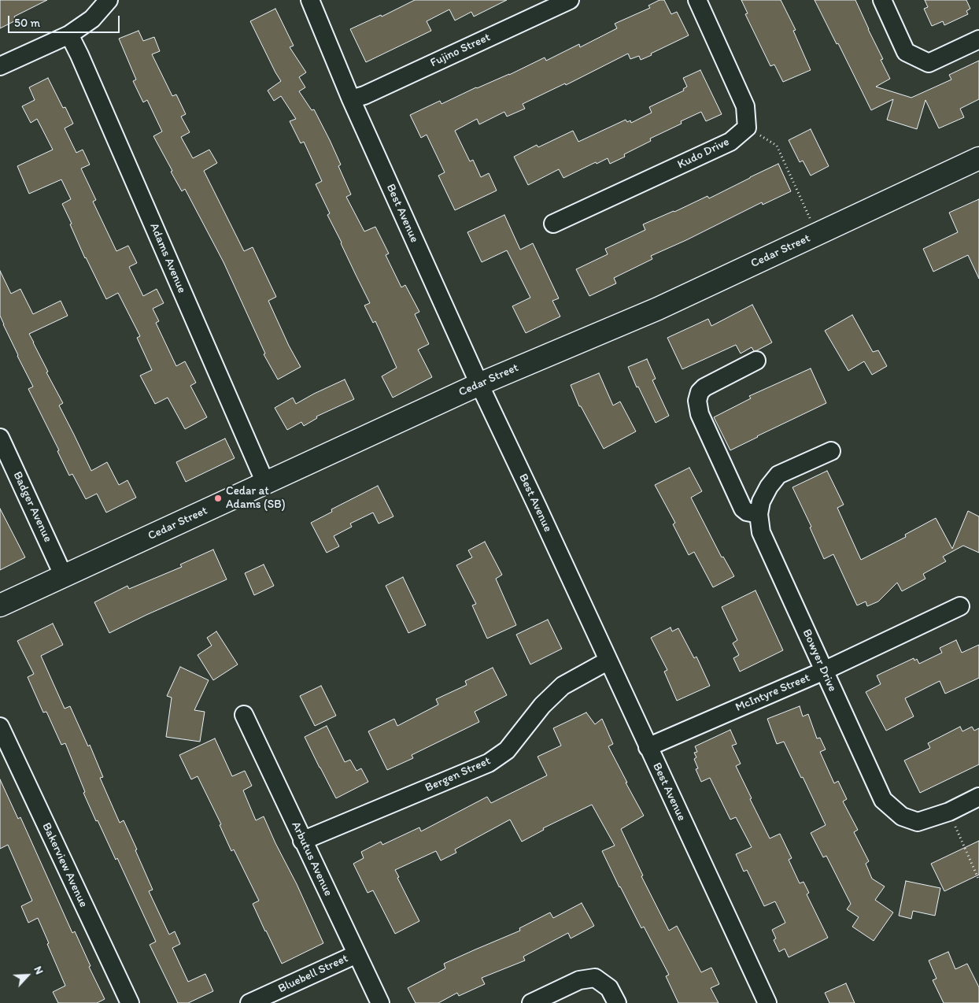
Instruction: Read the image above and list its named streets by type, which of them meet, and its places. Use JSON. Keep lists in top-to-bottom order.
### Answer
{
  "streets": {
    "main road": ["Cedar Street"],
    "street": [
      "Fujino Street",
      "Kudo Drive",
      "Best Avenue",
      "Adams Avenue",
      "Badger Avenue",
      "Bowyer Drive",
      "McIntyre Street",
      "Bergen Street",
      "Arbutus Avenue",
      "Bakerview Avenue",
      "Bluebell Street"
    ]
  },
  "crossings": [
    ["Fujino Street", "Best Avenue"],
    ["Best Avenue", "Cedar Street"],
    ["Best Avenue", "McIntyre Street"],
    ["Best Avenue", "Bergen Street"],
    ["Cedar Street", "Adams Avenue"],
    ["Cedar Street", "Badger Avenue"],
    ["Bowyer Drive", "McIntyre Street"],
    ["Bergen Street", "Arbutus Avenue"],
    ["Arbutus Avenue", "Bluebell Street"]
  ],
  "places": ["Cedar at Adams (SB)"],
  "scale_bar": "50 m",
  "north": "top right"
}
